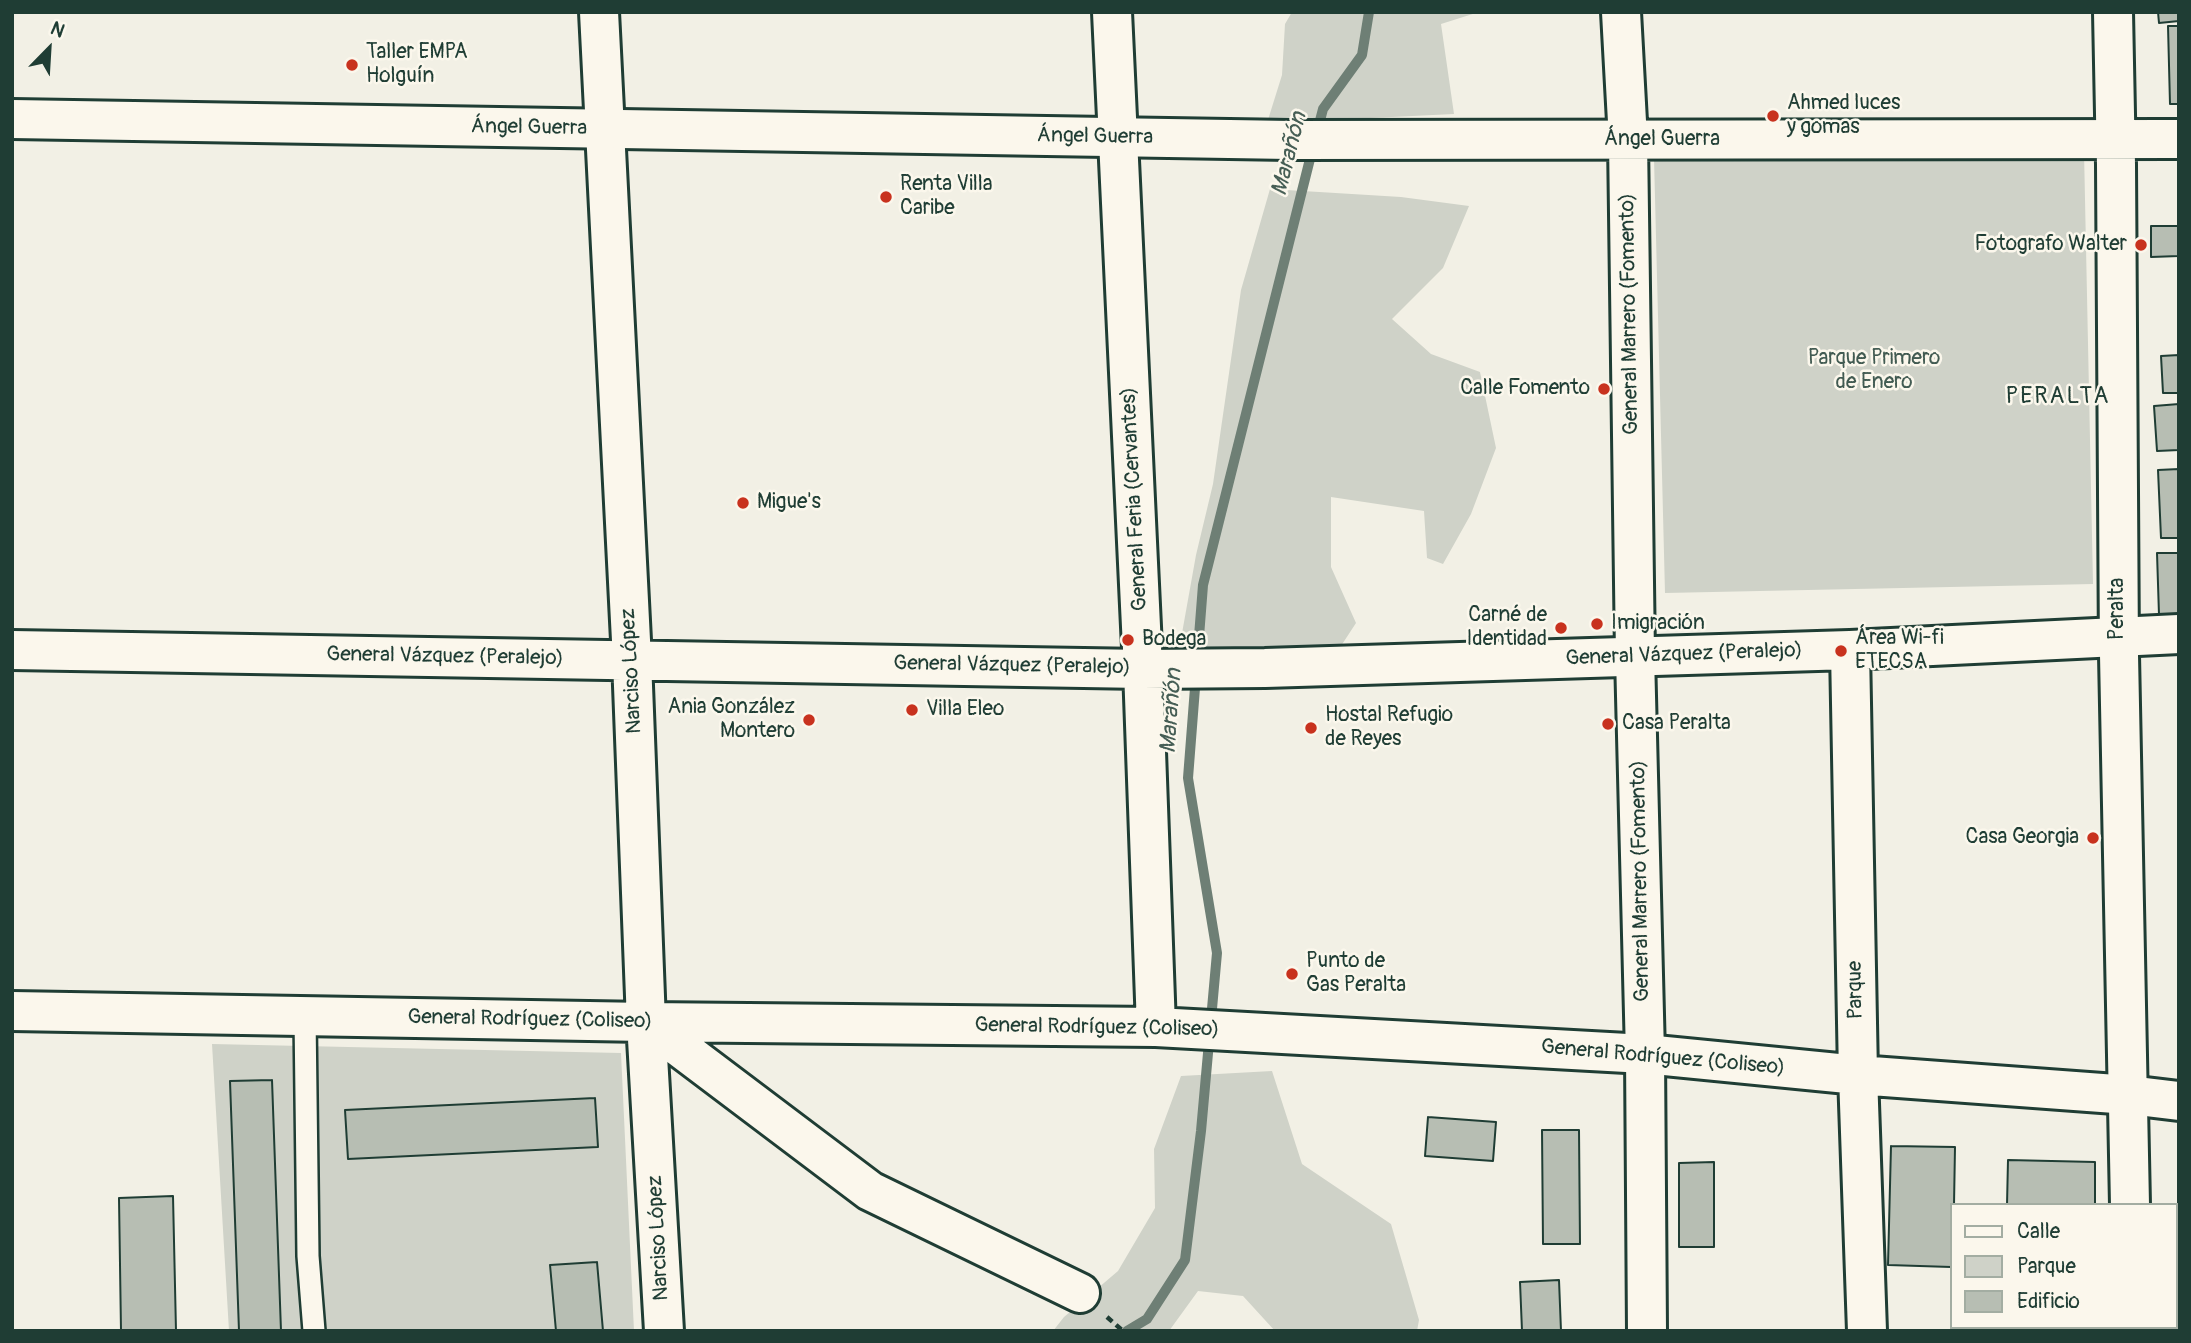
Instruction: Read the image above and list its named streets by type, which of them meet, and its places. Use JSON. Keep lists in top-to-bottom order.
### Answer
{
  "streets": {
    "street": [
      "Ángel Guerra",
      "General Marrero (Fomento)",
      "General Feria (Cervantes)",
      "Peralta",
      "General Vázquez (Peralejo)",
      "Narciso López",
      "Parque",
      "General Rodríguez (Coliseo)"
    ]
  },
  "crossings": [
    ["Ángel Guerra", "General Marrero (Fomento)"],
    ["Ángel Guerra", "General Feria (Cervantes)"],
    ["Ángel Guerra", "Peralta"],
    ["Ángel Guerra", "Narciso López"],
    ["General Marrero (Fomento)", "General Vázquez (Peralejo)"],
    ["General Marrero (Fomento)", "General Rodríguez (Coliseo)"],
    ["General Feria (Cervantes)", "General Vázquez (Peralejo)"],
    ["General Feria (Cervantes)", "General Rodríguez (Coliseo)"],
    ["Peralta", "General Vázquez (Peralejo)"],
    ["Peralta", "General Rodríguez (Coliseo)"],
    ["General Vázquez (Peralejo)", "Narciso López"],
    ["General Vázquez (Peralejo)", "Parque"],
    ["Narciso López", "General Rodríguez (Coliseo)"],
    ["Parque", "General Rodríguez (Coliseo)"]
  ],
  "districts": ["PERALTA"],
  "water": ["Marañón"],
  "parks": ["Parque Primero de Enero"],
  "places": [
    "Taller EMPA Holguín",
    "Ahmed luces y gomas",
    "Renta Villa Caribe",
    "Fotografo Walter",
    "Calle Fomento",
    "Migue's",
    "Imigración",
    "Carné de Identidad",
    "Bodega",
    "Área Wi-fi ETECSA",
    "Villa Eleo",
    "Ania González Montero",
    "Casa Peralta",
    "Hostal Refugio de Reyes",
    "Casa Georgia",
    "Punto de Gas Peralta"
  ],
  "legend": ["Calle", "Parque", "Edificio"],
  "north": "top right"
}
